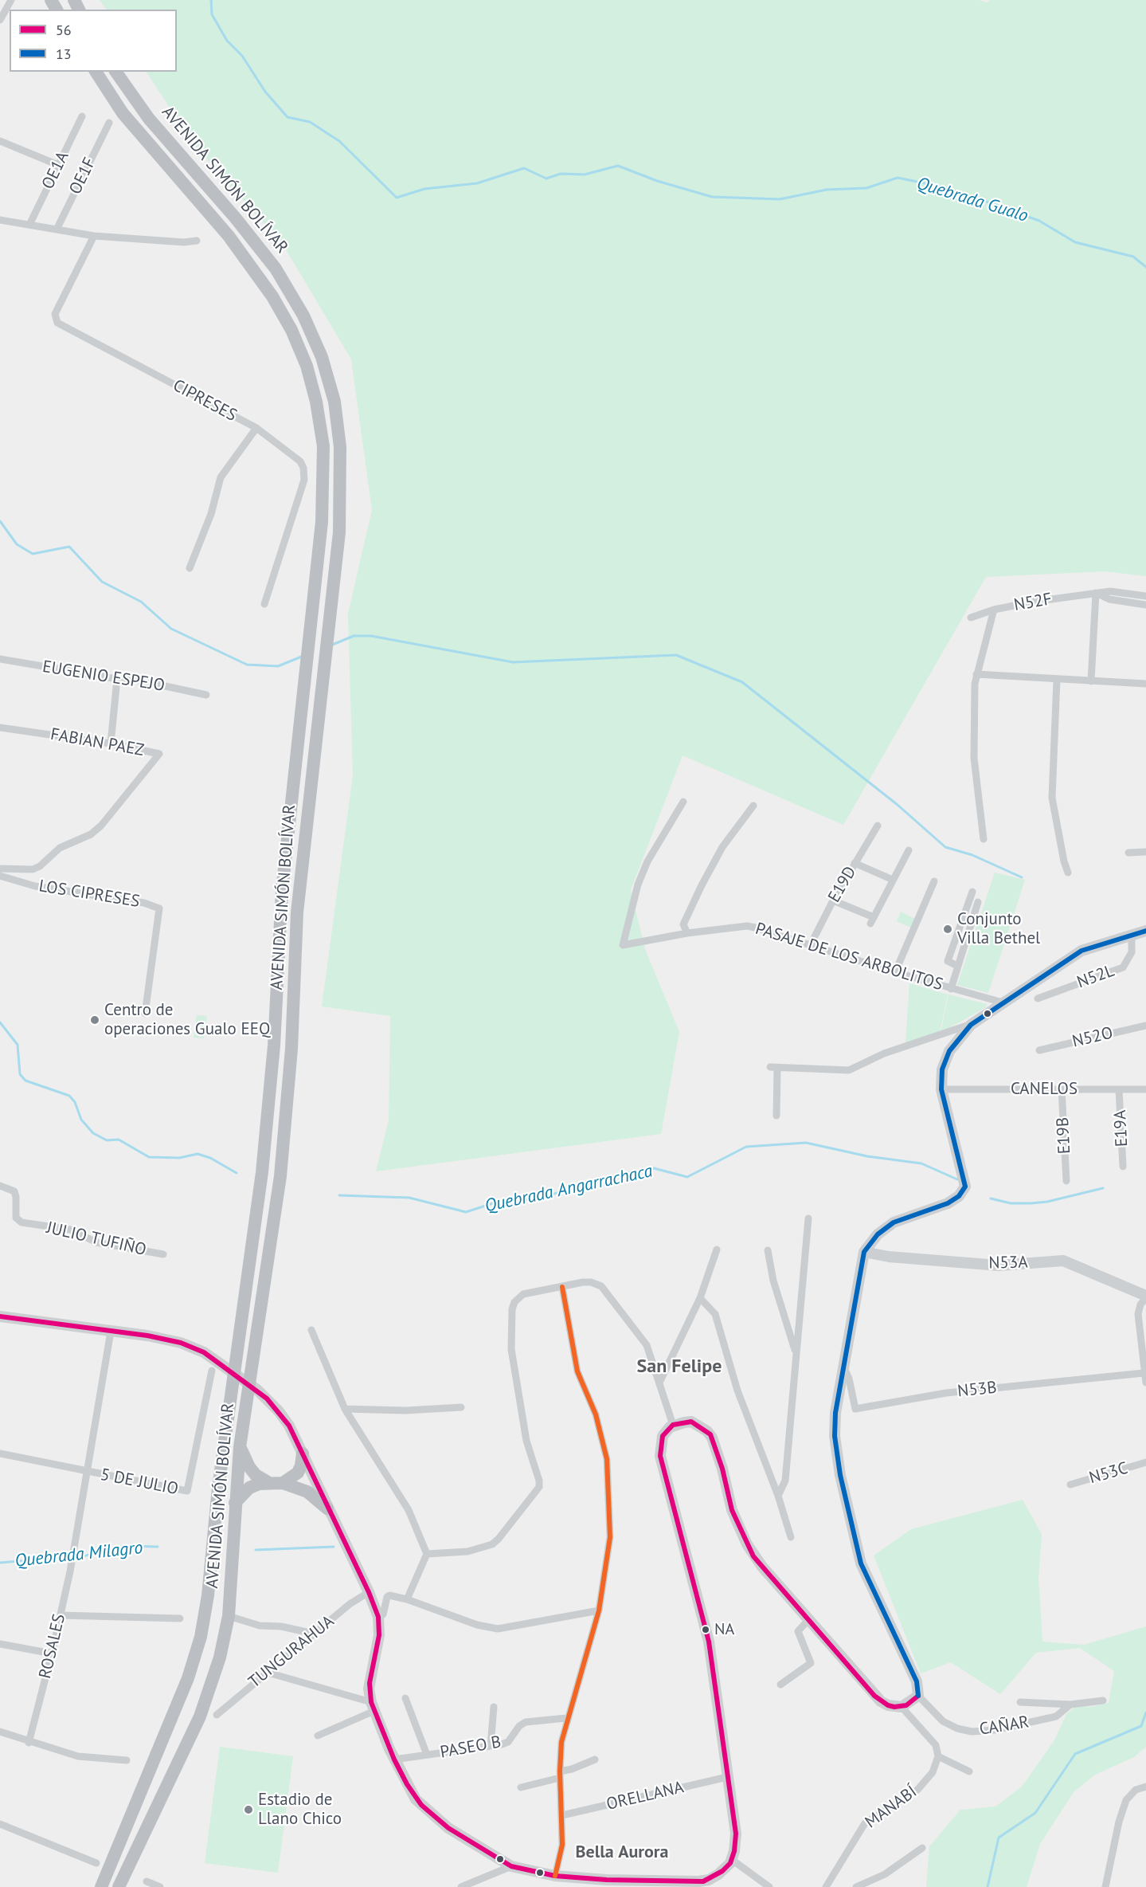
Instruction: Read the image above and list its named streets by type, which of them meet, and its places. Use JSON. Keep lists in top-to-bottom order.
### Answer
{
  "streets": {
    "highway": ["AVENIDA SIMÓN BOLÍVAR"],
    "street": [
      "OE1A",
      "OE1F",
      "CIPRESES",
      "N52F",
      "EUGENIO ESPEJO",
      "FABIAN PAEZ",
      "E19D",
      "LOS CIPRESES",
      "PASAJE DE LOS ARBOLITOS",
      "N52L",
      "N52O",
      "CANELOS",
      "E19A",
      "E19B",
      "JULIO TUFIÑO",
      "N53A",
      "N53B",
      "N53C",
      "5 DE JULIO",
      "ROSALES",
      "TUNGURAHUA",
      "CAÑAR",
      "PASEO B",
      "ORELLANA",
      "MANABÍ"
    ]
  },
  "crossings": [
    ["AVENIDA SIMÓN BOLÍVAR", "TUNGURAHUA"],
    ["E19D", "PASAJE DE LOS ARBOLITOS"],
    ["CANELOS", "E19A"],
    ["CANELOS", "E19B"],
    ["5 DE JULIO", "ROSALES"]
  ],
  "districts": ["San Felipe", "Bella Aurora"],
  "water": ["Quebrada Gualo", "Quebrada Angarrachaca", "Quebrada Milagro"],
  "places": [
    "Conjunto Villa Bethel",
    "Centro de operaciones Gualo EEQ",
    "NA",
    "Estadio de Llano Chico"
  ],
  "lines": ["transit line 13", "transit line 56"],
  "legend": ["56", "13"]
}
